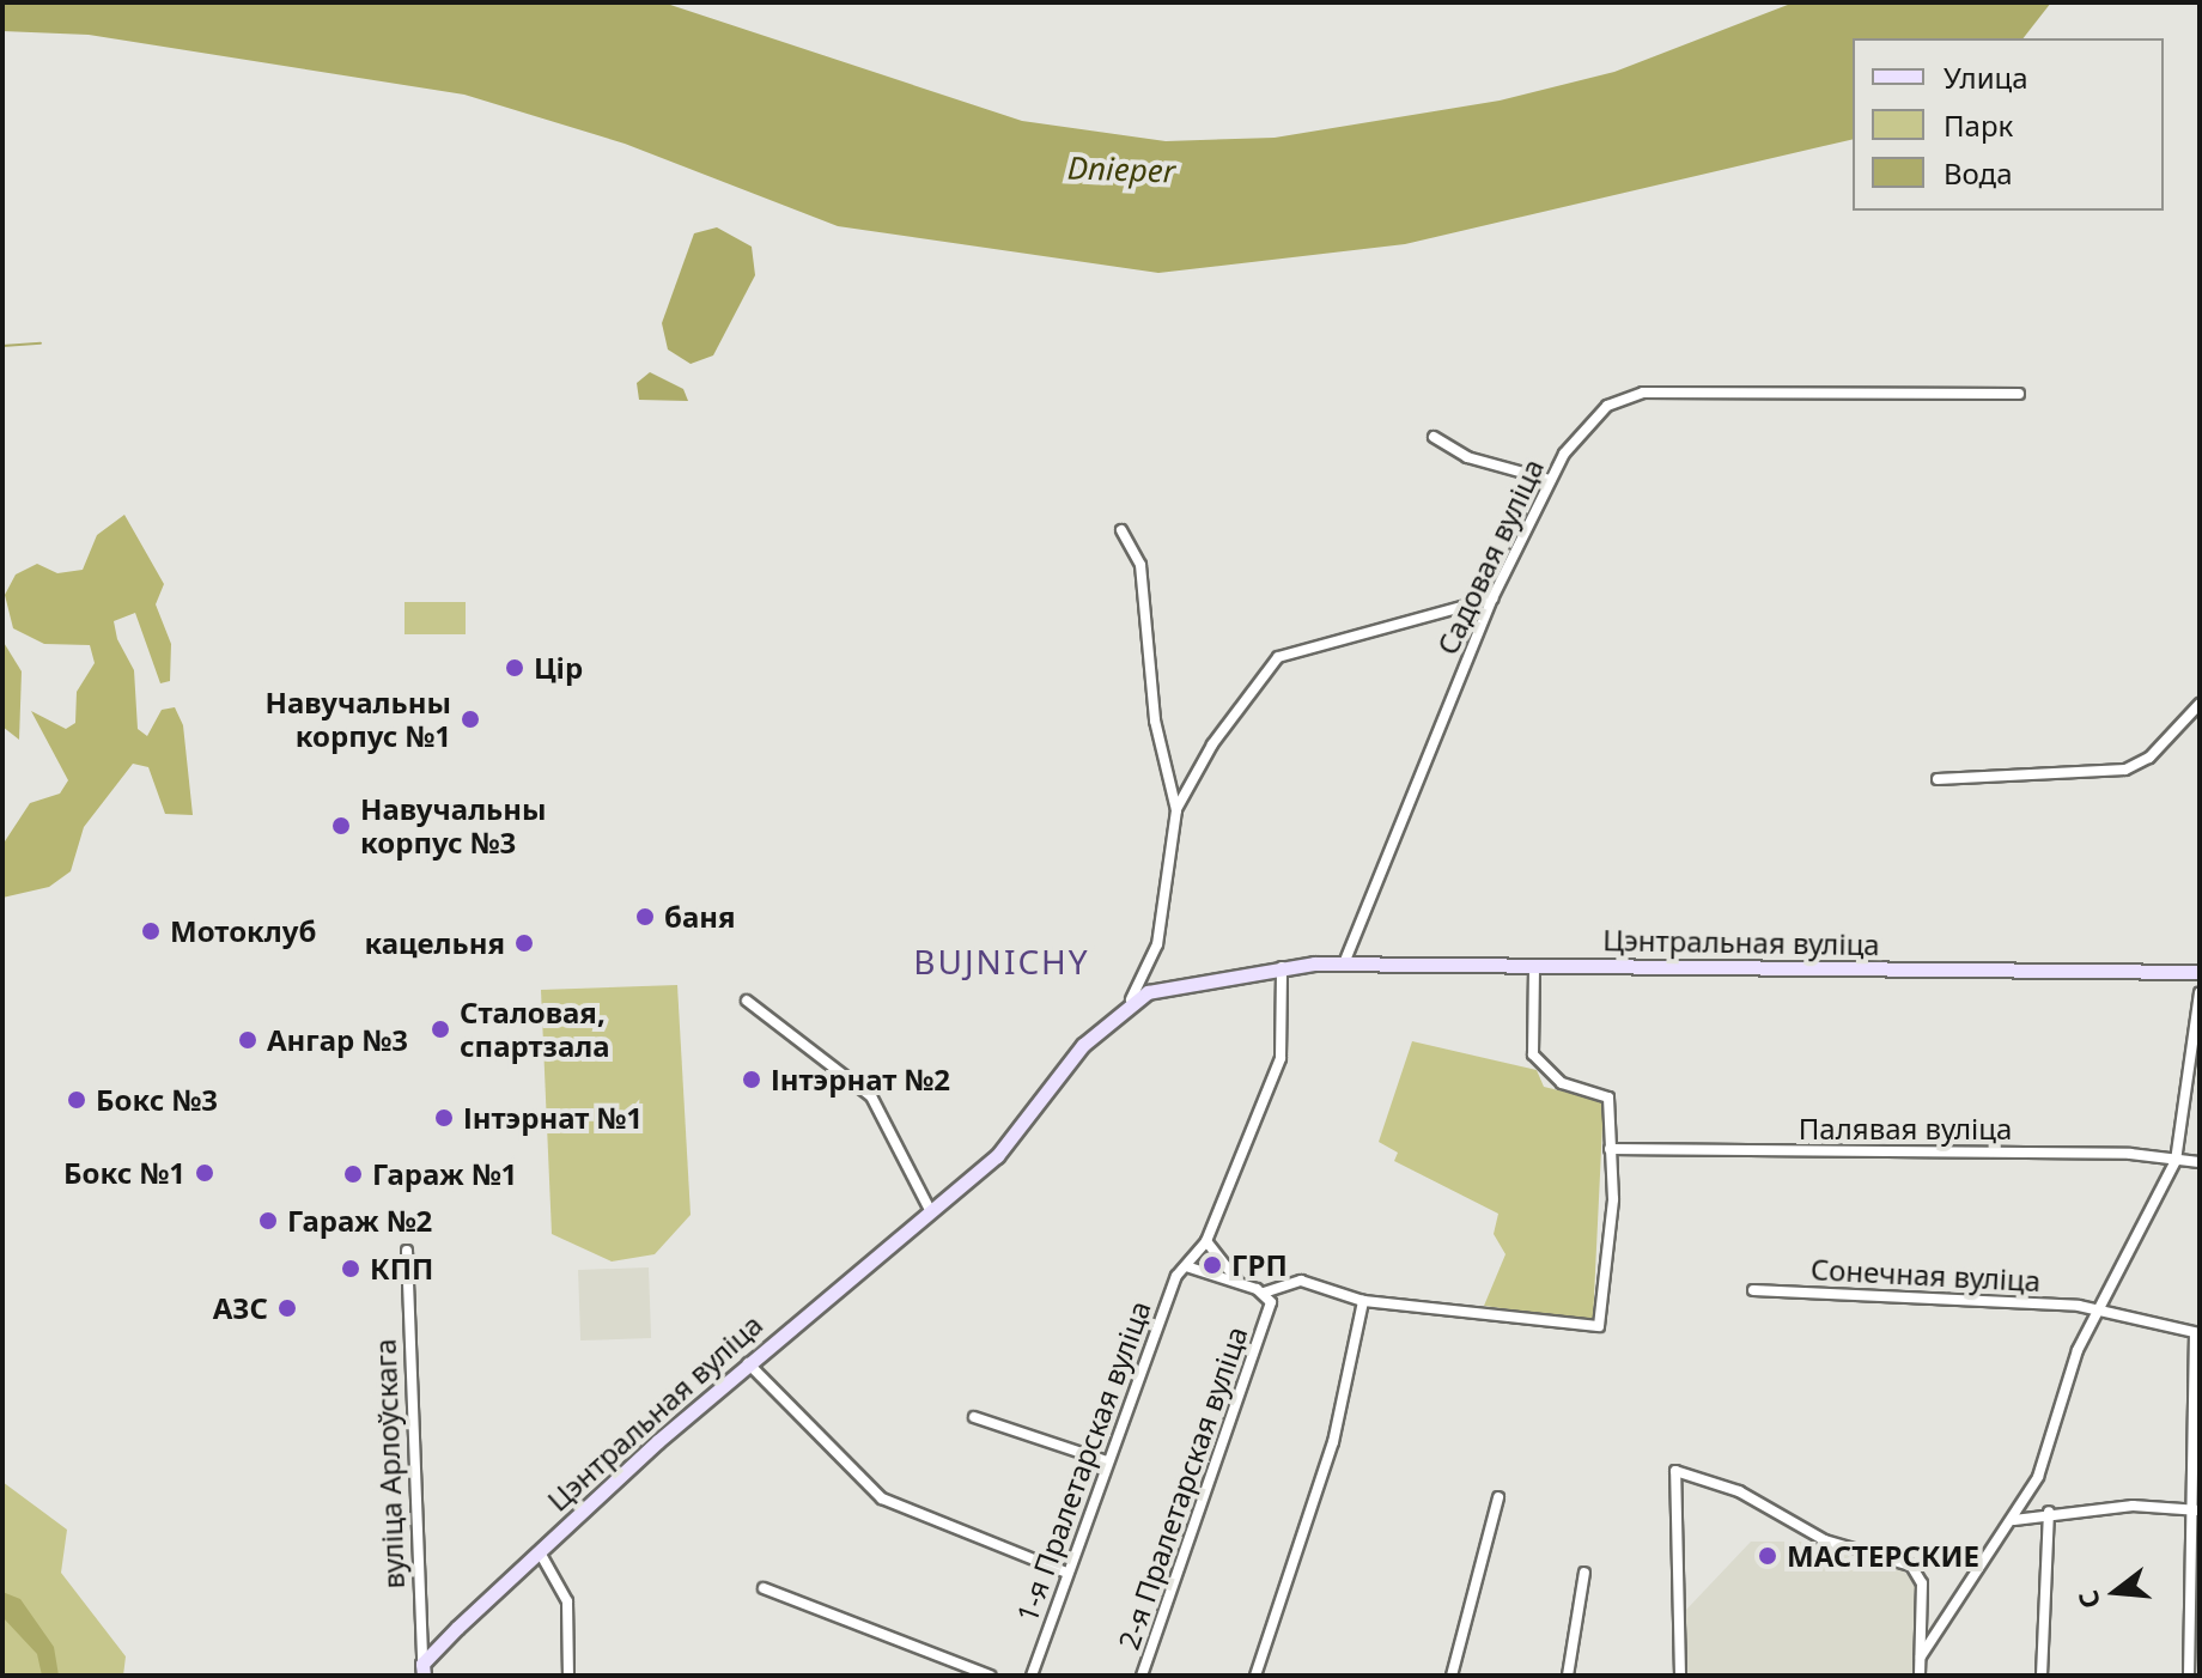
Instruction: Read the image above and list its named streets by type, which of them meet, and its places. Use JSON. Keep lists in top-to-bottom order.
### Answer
{
  "streets": {
    "street": [
      "Садовая вуліца",
      "Цэнтральная вуліца",
      "Палявая вуліца",
      "Сонечная вуліца",
      "1-я Пралетарская вуліца",
      "вуліца Арлоўскага",
      "2-я Пралетарская вуліца"
    ]
  },
  "crossings": [
    ["Садовая вуліца", "Цэнтральная вуліца"],
    ["Цэнтральная вуліца", "вуліца Арлоўскага"]
  ],
  "districts": ["BUJNICHY"],
  "water": ["Dnieper"],
  "places": [
    "Цір",
    "Навучальны корпус №1",
    "Навучальны корпус №3",
    "баня",
    "Мотоклуб",
    "кацельня",
    "Сталовая, спартзала",
    "Ангар №3",
    "Інтэрнат №2",
    "Бокс №3",
    "Інтэрнат №1",
    "Бокс №1",
    "Гараж №1",
    "Гараж №2",
    "ГРП",
    "КПП",
    "АЗС",
    "МАСТЕРСКИЕ"
  ],
  "legend": ["Улица", "Парк", "Вода"],
  "north": "left"
}
